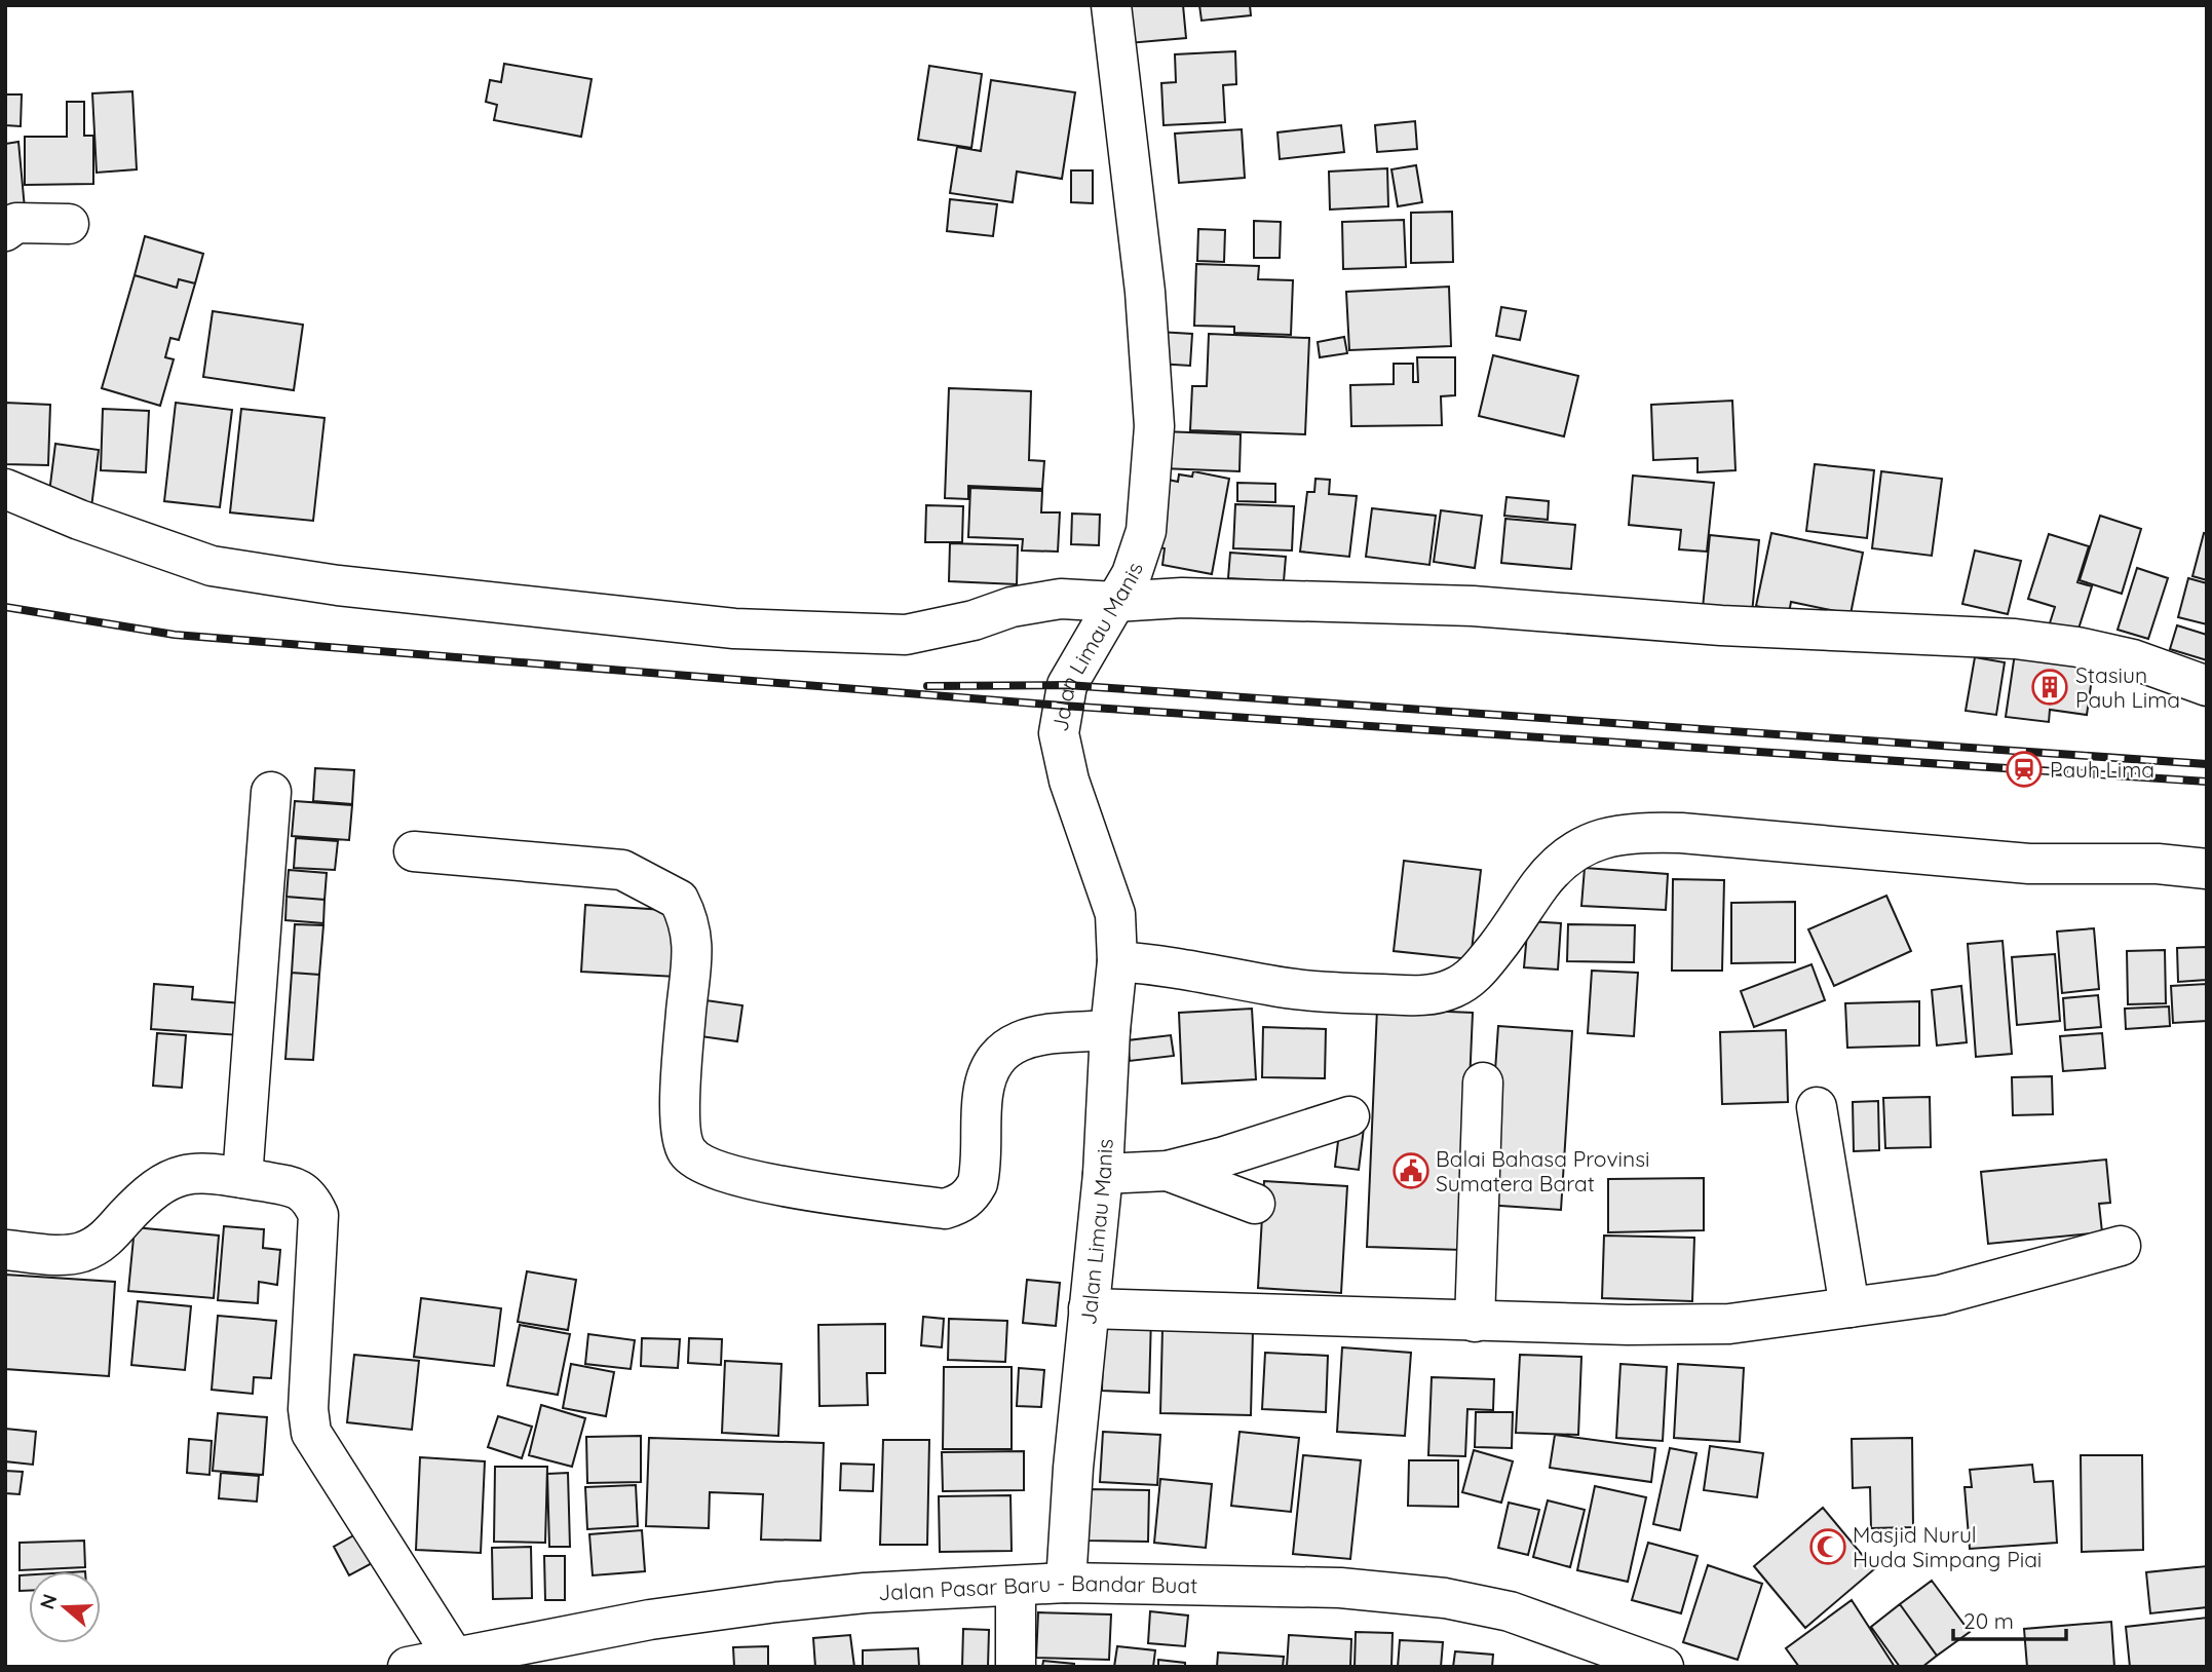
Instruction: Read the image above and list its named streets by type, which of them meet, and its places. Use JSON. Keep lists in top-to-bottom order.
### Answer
{
  "streets": {
    "street": ["Jalan Limau Manis", "Jalan Pasar Baru - Bandar Buat"]
  },
  "crossings": [
    ["Jalan Limau Manis", "Jalan Pasar Baru - Bandar Buat"]
  ],
  "places": {
    "building": ["Stasiun Pauh Lima"],
    "station": ["Pauh Lima"],
    "public building": ["Balai Bahasa Provinsi Sumatera Barat"],
    "mosque": ["Masjid Nurul Huda Simpang Piai"]
  },
  "scale_bar": "20 m",
  "north": "left"
}
